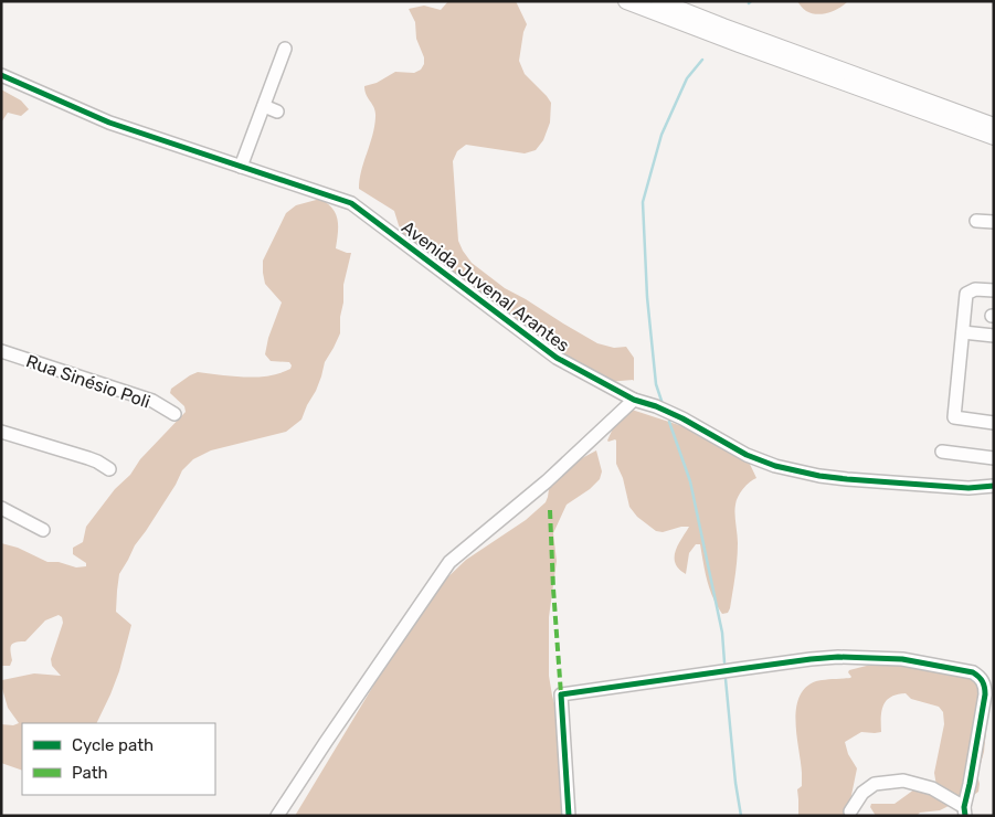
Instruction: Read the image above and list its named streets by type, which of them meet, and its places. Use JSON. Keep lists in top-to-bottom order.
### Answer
{
  "streets": {
    "street": ["Avenida Juvenal Arantes", "Rua Sinésio Poli"]
  },
  "legend": ["Cycle path", "Path"]
}
